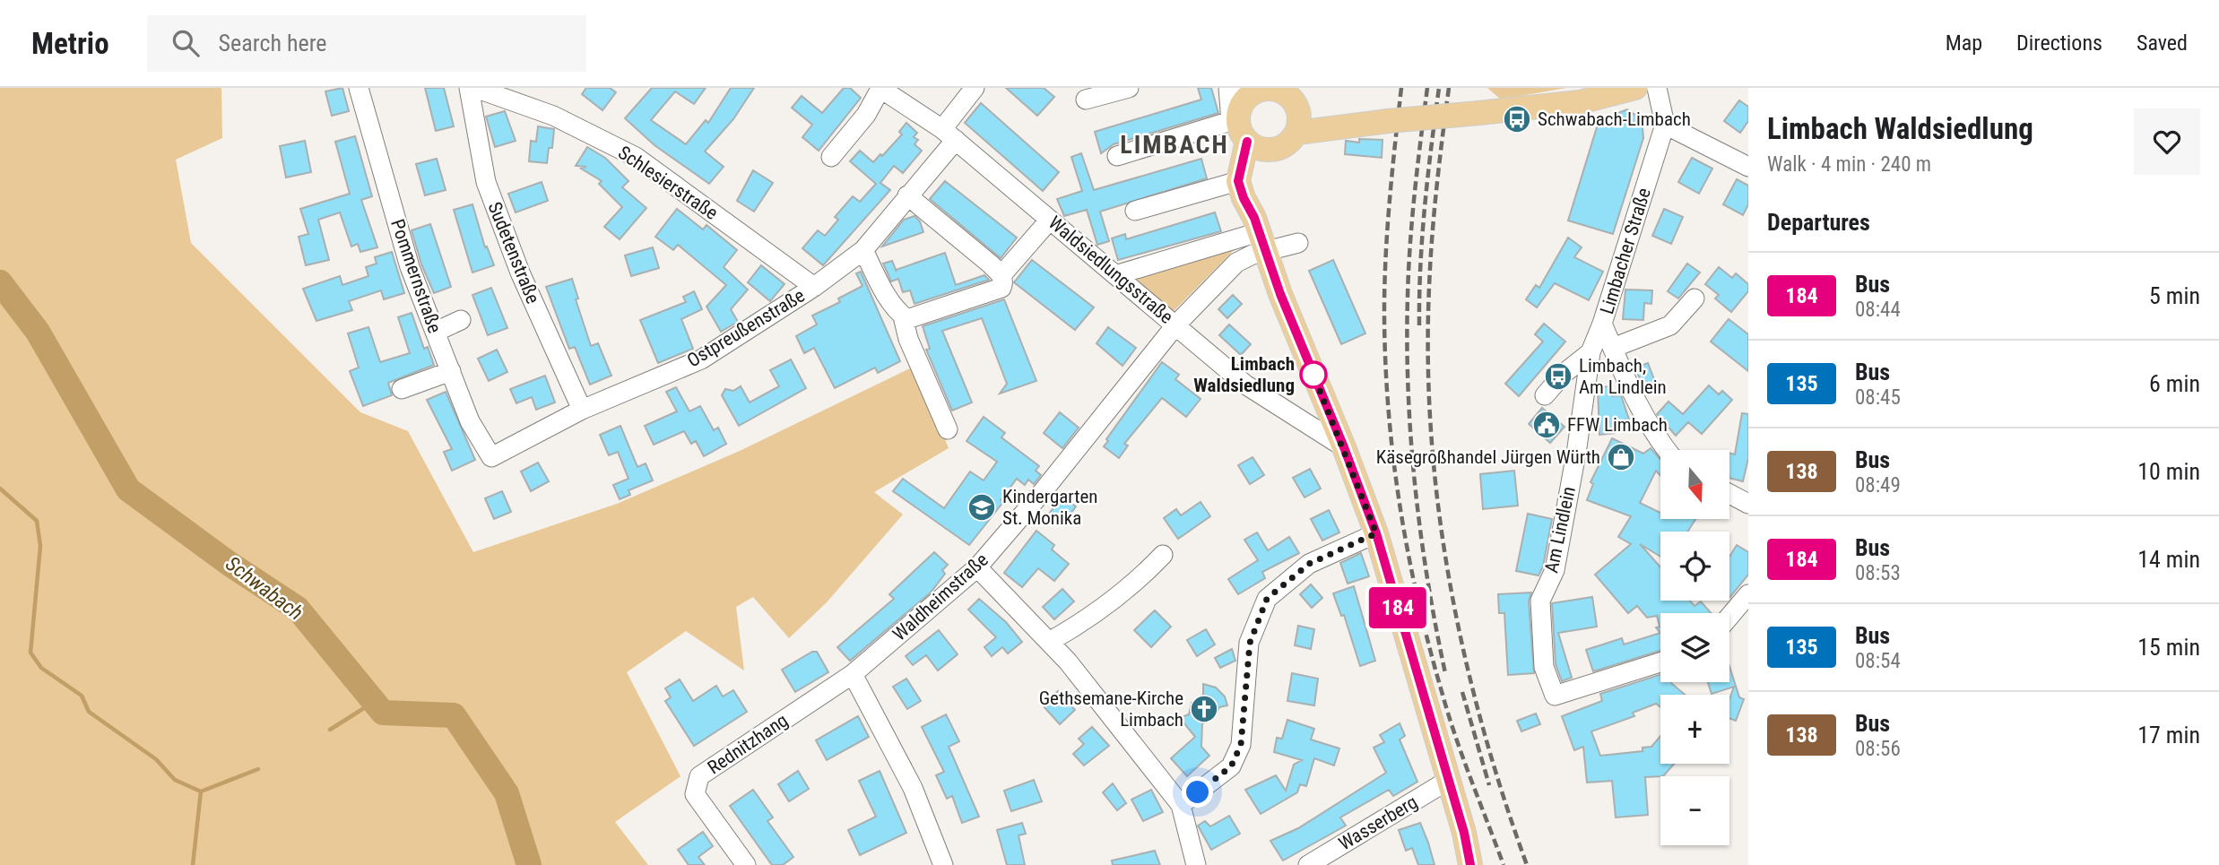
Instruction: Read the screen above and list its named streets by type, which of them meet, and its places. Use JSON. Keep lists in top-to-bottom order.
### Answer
{
  "streets": {
    "street": [
      "Schlesierstraße",
      "Limbacher Straße",
      "Sudetenstraße",
      "Waldsiedlungsstraße",
      "Pommernstraße",
      "Ostpreußenstraße",
      "Am Lindlein",
      "Waldheimstraße",
      "Rednitzhang",
      "Wasserberg"
    ]
  },
  "crossings": [
    ["Schlesierstraße", "Ostpreußenstraße"],
    ["Limbacher Straße", "Am Lindlein"],
    ["Sudetenstraße", "Ostpreußenstraße"],
    ["Waldsiedlungsstraße", "Ostpreußenstraße"],
    ["Waldsiedlungsstraße", "Waldheimstraße"],
    ["Pommernstraße", "Ostpreußenstraße"],
    ["Waldheimstraße", "Rednitzhang"]
  ],
  "districts": ["LIMBACH"],
  "water": ["Schwabach"],
  "places": {
    "bus stop": ["Schwabach-Limbach", "Limbach, Am Lindlein"],
    "other": ["Limbach Waldsiedlung"],
    "public building": ["FFW Limbach"],
    "shop": ["Käsegroßhandel Jürgen Würth"],
    "school or university": ["Kindergarten St. Monika"],
    "church": ["Gethsemane-Kirche Limbach"]
  },
  "lines": ["bus line 184"],
  "north": "bottom",
  "page": {
    "header": "Metrio",
    "search": "Search here",
    "nav": ["Map", "Directions", "Saved"],
    "on_map": "184",
    "heading": [
      ["Limbach Waldsiedlung", "Walk · 4 min · 240 m"],
      "Departures"
    ],
    "list": [
      {
        "mark": "184",
        "name": "Bus",
        "note": "08:44",
        "value": "5 min"
      },
      {
        "mark": "135",
        "name": "Bus",
        "note": "08:45",
        "value": "6 min"
      },
      {
        "mark": "138",
        "name": "Bus",
        "note": "08:49",
        "value": "10 min"
      },
      {
        "mark": "184",
        "name": "Bus",
        "note": "08:53",
        "value": "14 min"
      },
      {
        "mark": "135",
        "name": "Bus",
        "note": "08:54",
        "value": "15 min"
      },
      {
        "mark": "138",
        "name": "Bus",
        "note": "08:56",
        "value": "17 min"
      }
    ],
    "map_buttons": ["+", "−"]
  }
}
